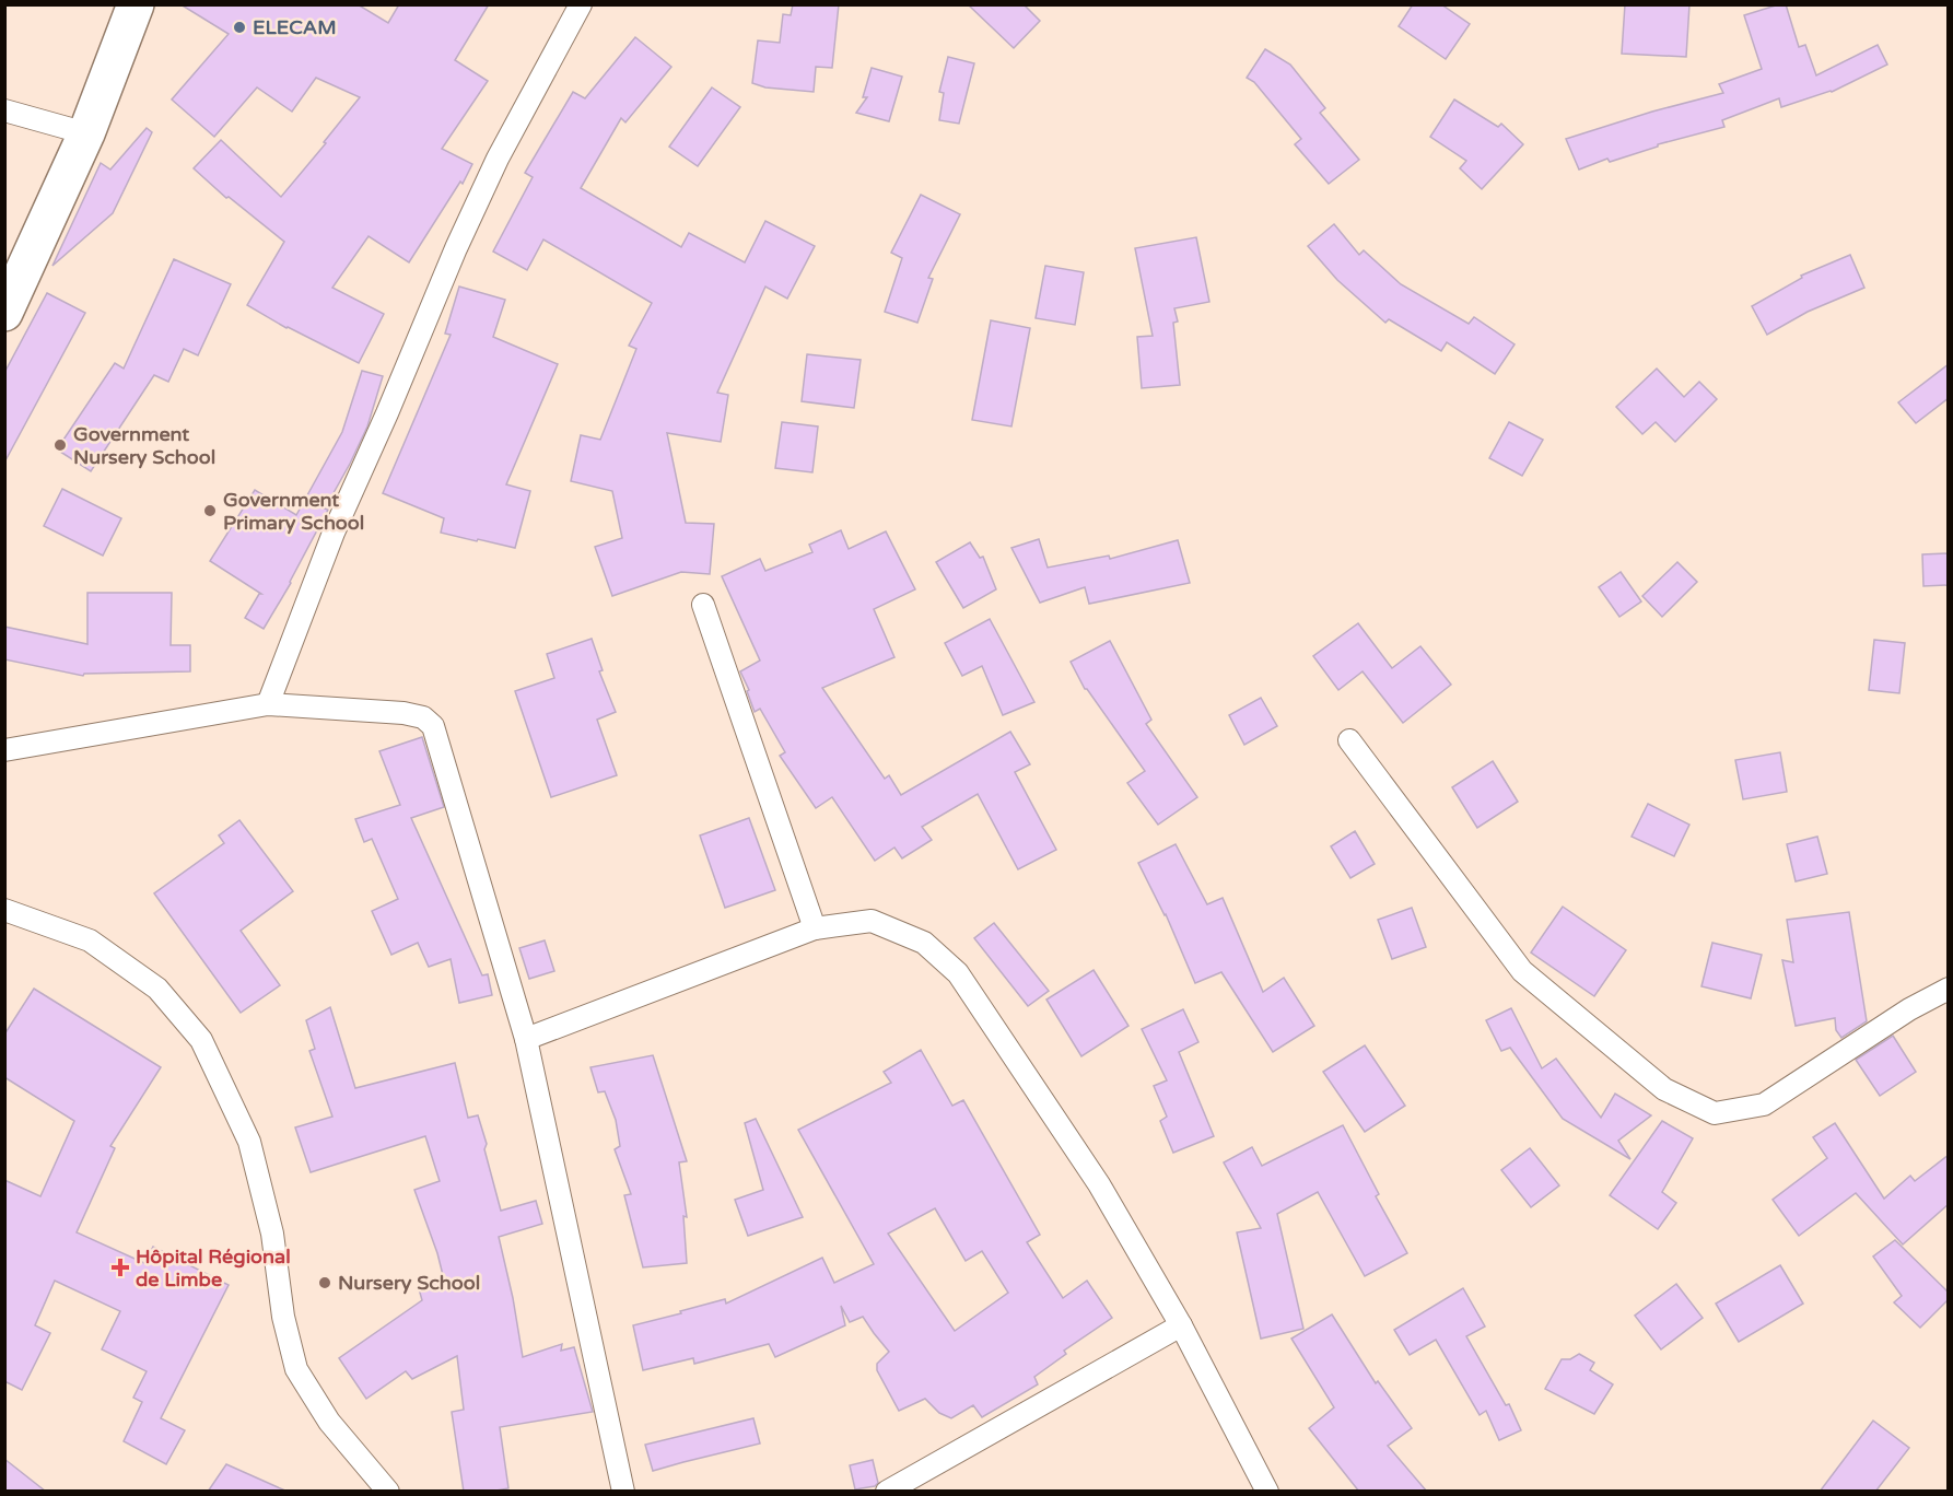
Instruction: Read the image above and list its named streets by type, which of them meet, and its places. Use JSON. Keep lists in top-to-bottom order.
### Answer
{
  "places": {
    "other": [
      "ELECAM",
      "Government Nursery School",
      "Government Primary School",
      "Nursery School"
    ],
    "health": ["Hôpital Régional de Limbe"]
  }
}
